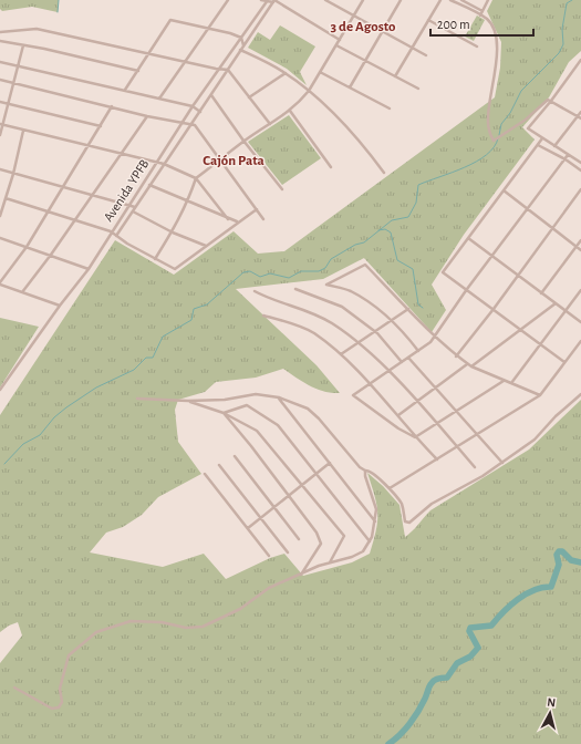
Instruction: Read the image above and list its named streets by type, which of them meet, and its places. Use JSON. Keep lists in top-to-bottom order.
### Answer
{
  "streets": {
    "street": ["Avenida YPFB"]
  },
  "districts": ["3 de Agosto", "Cajón Pata"],
  "scale_bar": "200 m",
  "north": "top"
}
